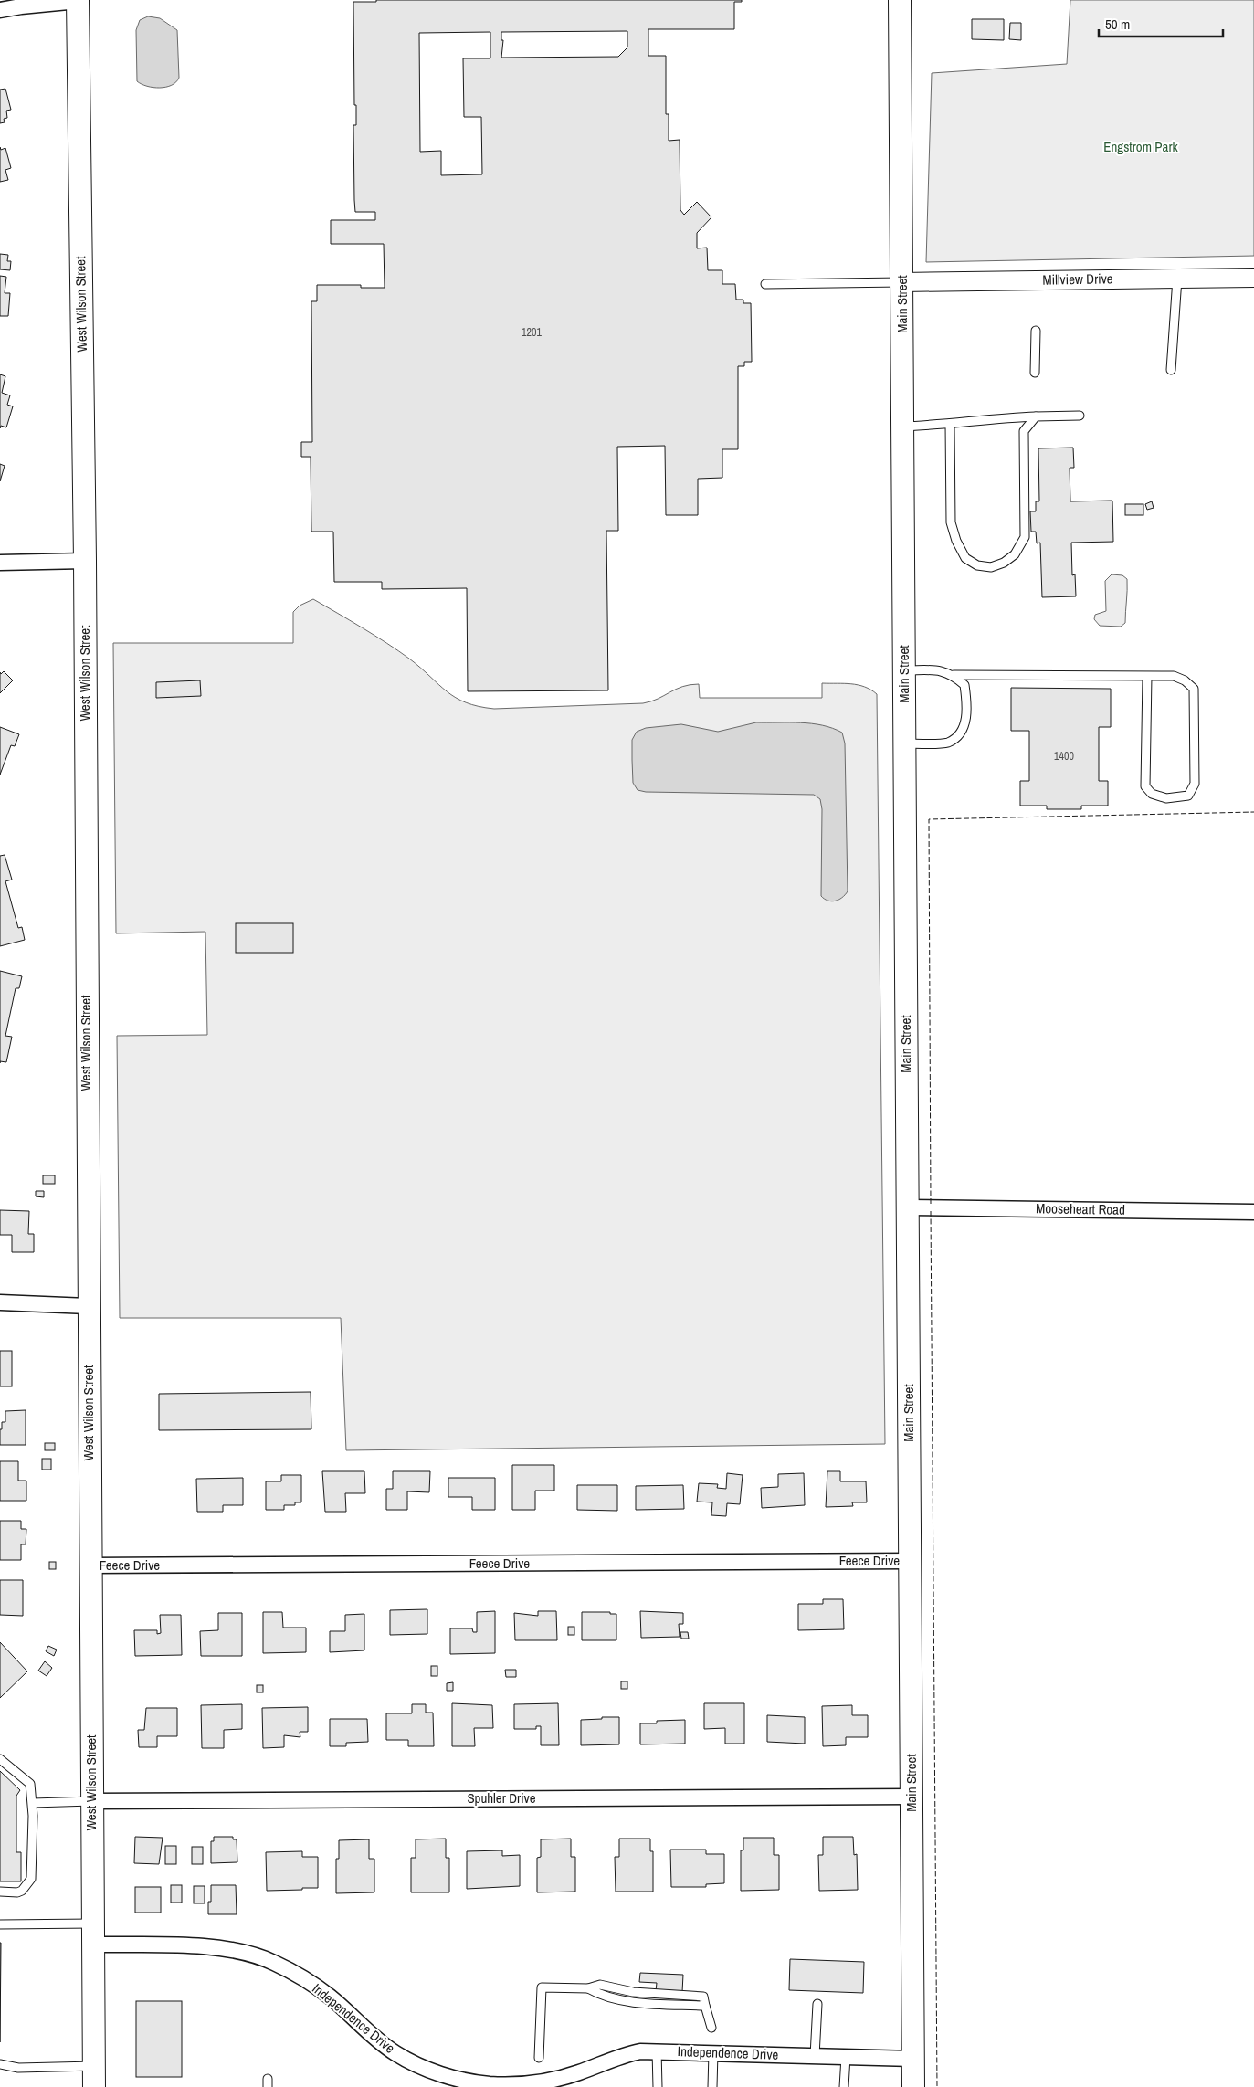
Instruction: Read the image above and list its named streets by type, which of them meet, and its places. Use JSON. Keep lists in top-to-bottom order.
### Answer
{
  "streets": {
    "main road": ["West Wilson Street", "Main Street"],
    "street": [
      "Millview Drive",
      "Mooseheart Road",
      "Feece Drive",
      "Spuhler Drive",
      "Independence Drive"
    ]
  },
  "crossings": [
    ["Millview Drive", "Main Street"],
    ["West Wilson Street", "Feece Drive"],
    ["West Wilson Street", "Spuhler Drive"],
    ["West Wilson Street", "Independence Drive"],
    ["Main Street", "Mooseheart Road"],
    ["Main Street", "Feece Drive"],
    ["Main Street", "Spuhler Drive"],
    ["Main Street", "Independence Drive"]
  ],
  "parks": ["Engstrom Park"],
  "house_numbers": ["1201", "1400"],
  "scale_bar": "50 m"
}
